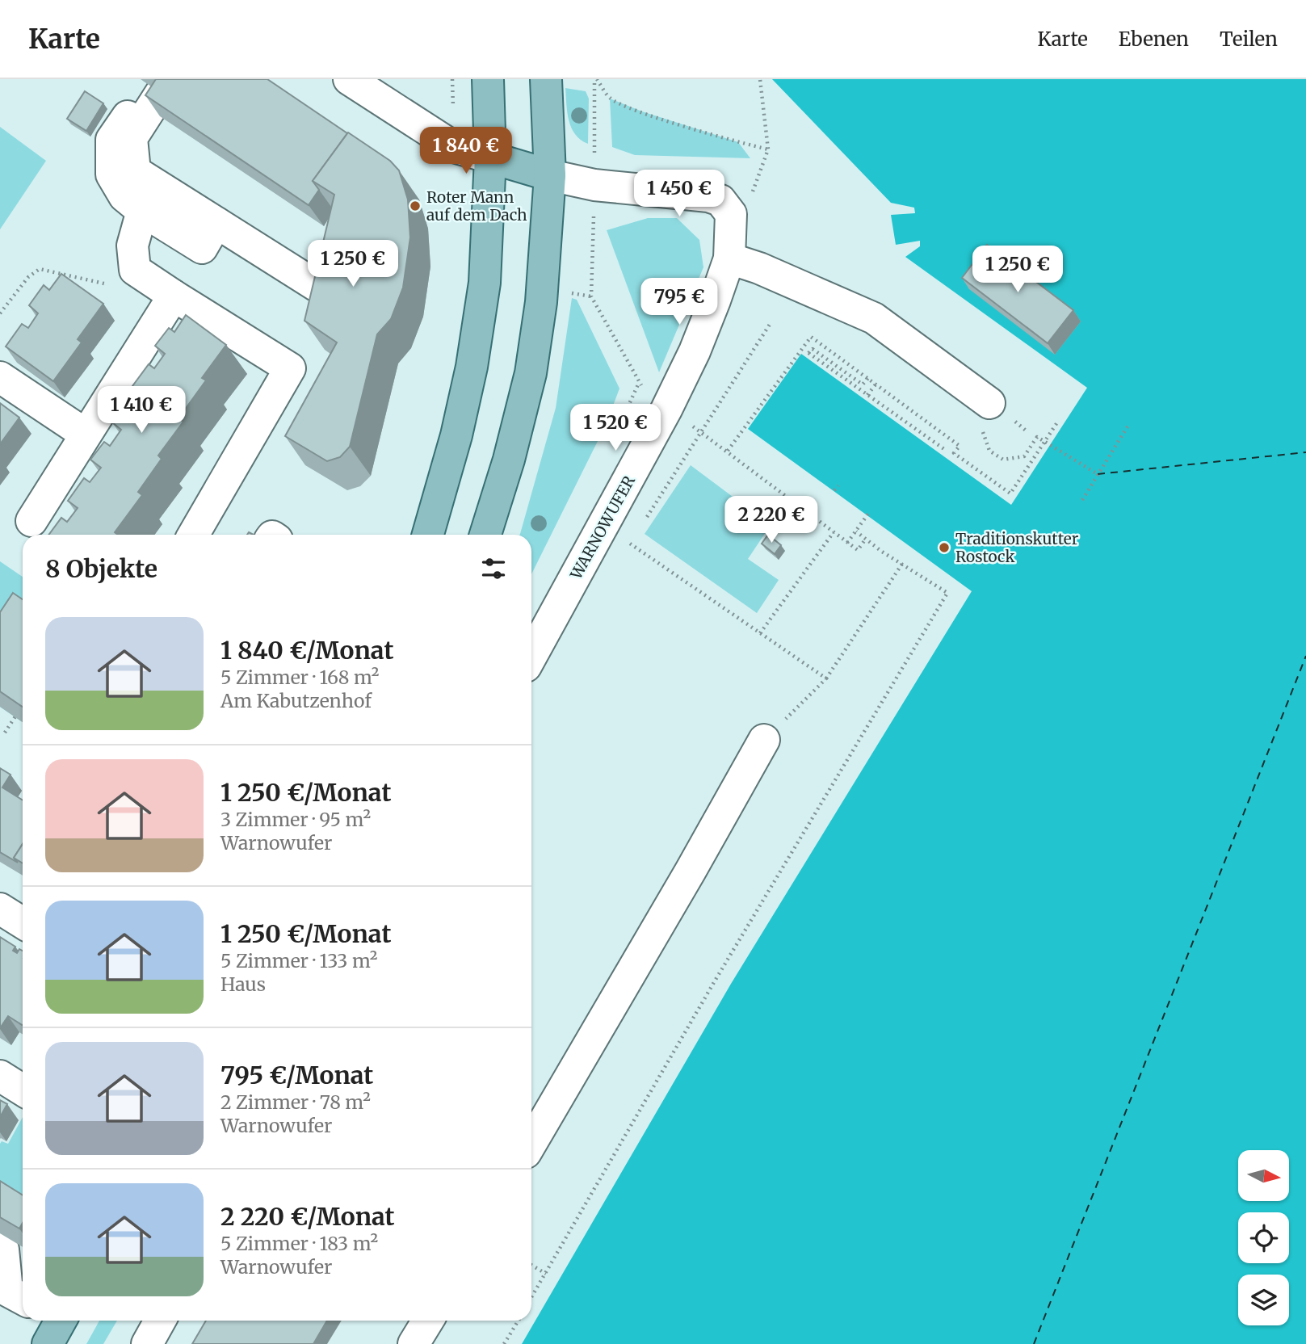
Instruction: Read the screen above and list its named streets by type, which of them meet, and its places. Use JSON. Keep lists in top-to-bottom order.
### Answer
{
  "streets": {
    "main road": ["WARNOWUFER"]
  },
  "places": ["Roter Mann auf dem Dach", "Traditionskutter Rostock"],
  "north": "right",
  "page": {
    "header": "Karte",
    "nav": ["Karte", "Ebenen", "Teilen"],
    "price": [
      "1 840 €",
      "1 450 €",
      "1 250 €",
      "1 250 €",
      "795 €",
      "1 410 €",
      "1 520 €",
      "2 220 €"
    ],
    "heading": "8 Objekte",
    "list": [
      {
        "name": "1 840 €/Monat",
        "note": "5 Zimmer · 168 m² · Am Kabutzenhof"
      },
      {
        "name": "1 250 €/Monat",
        "note": "3 Zimmer · 95 m² · Warnowufer"
      },
      {
        "name": "1 250 €/Monat",
        "note": "5 Zimmer · 133 m² · Haus"
      },
      {
        "name": "795 €/Monat",
        "note": "2 Zimmer · 78 m² · Warnowufer"
      },
      {
        "name": "2 220 €/Monat",
        "note": "5 Zimmer · 183 m² · Warnowufer"
      }
    ]
  }
}
